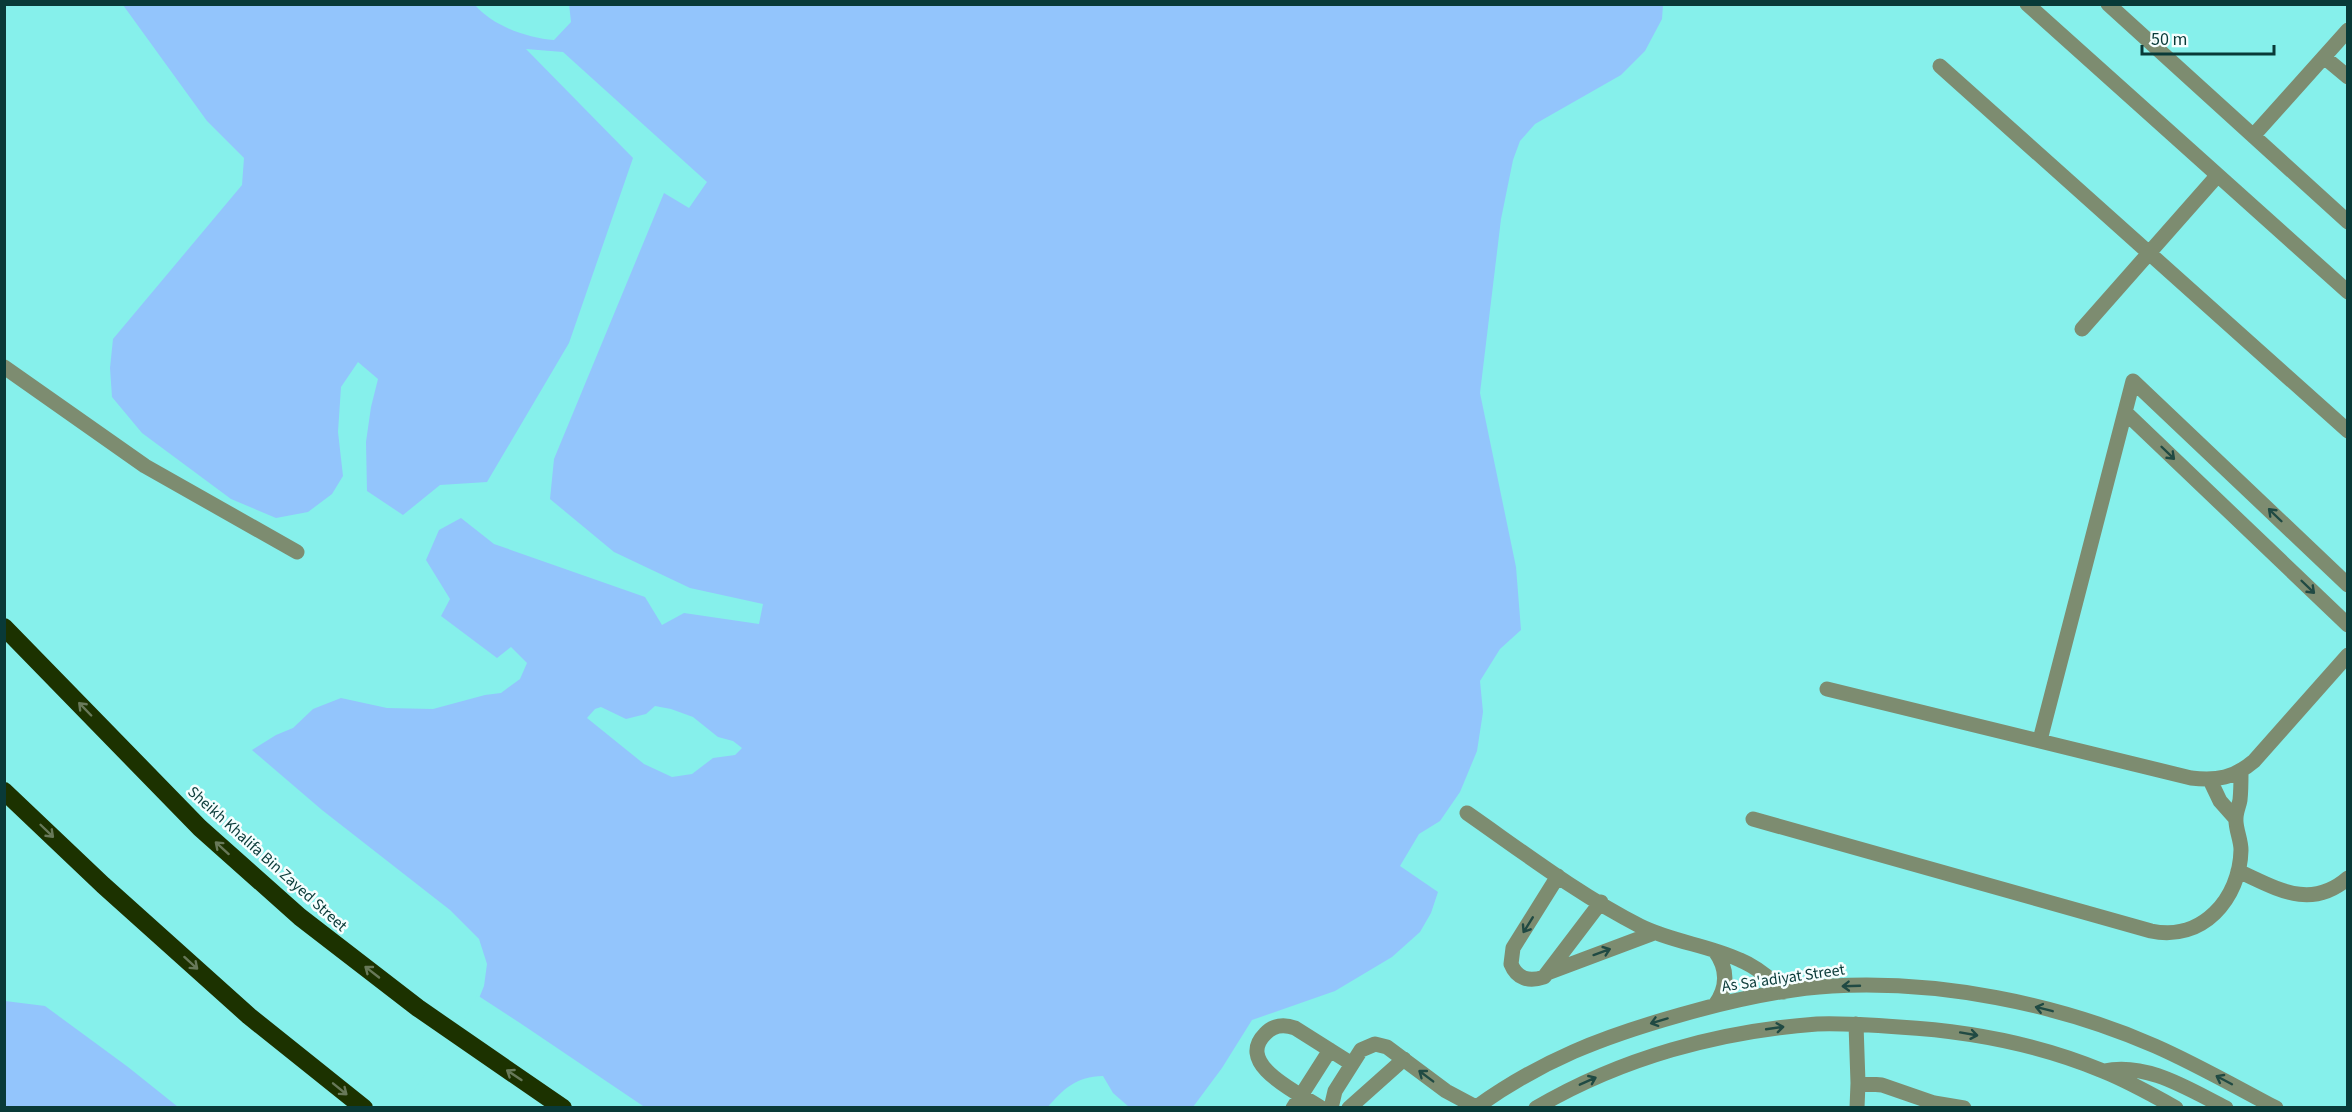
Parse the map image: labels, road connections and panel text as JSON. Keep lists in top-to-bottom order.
{
  "streets": {
    "highway": ["Sheikh Khalifa Bin Zayed Street"],
    "street": ["As Sa'adiyat Street"]
  },
  "scale_bar": "50 m"
}
